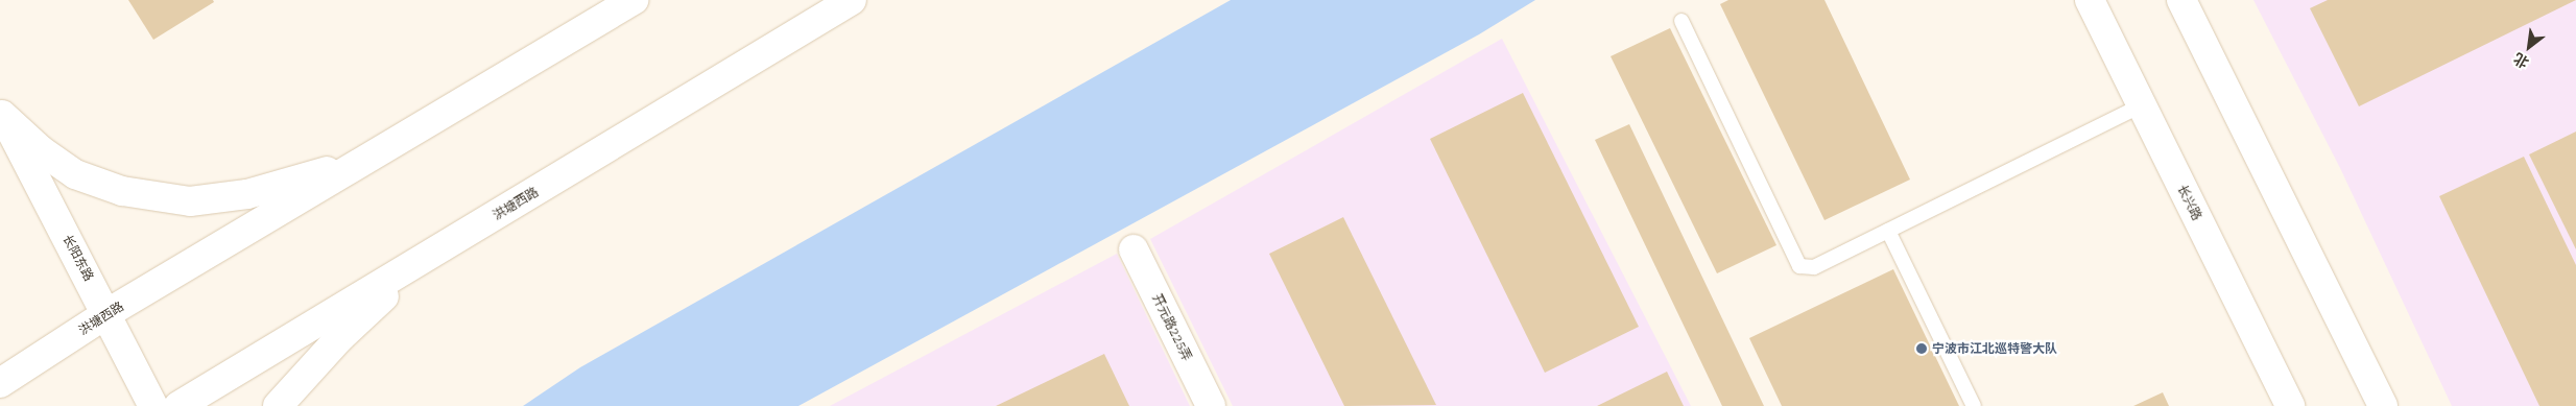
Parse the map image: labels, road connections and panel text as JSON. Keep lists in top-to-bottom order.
{
  "streets": {
    "main road": [
      "长兴路",
      "洪塘西路",
      "长阳东路",
      "开元路225弄"
    ]
  },
  "crossings": [
    ["洪塘西路", "长阳东路"]
  ],
  "places": ["宁波市江北巡特警大队"],
  "north": "bottom left"
}
